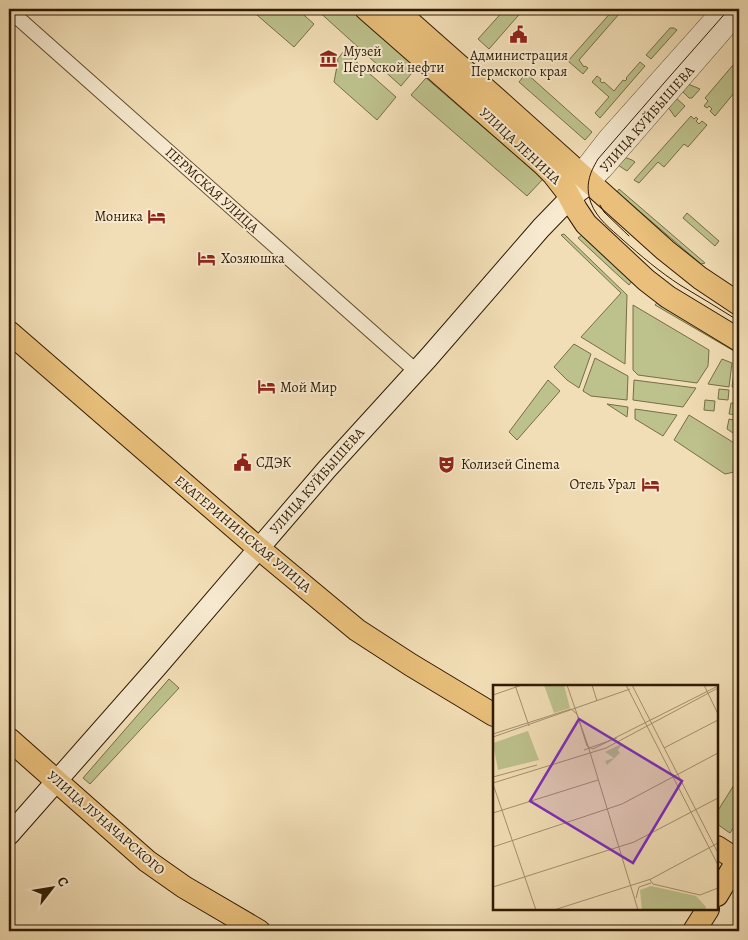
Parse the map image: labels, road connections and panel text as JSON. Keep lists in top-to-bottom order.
{
  "streets": {
    "main road": [
      "УЛИЦА КУЙБЫШЕВА",
      "УЛИЦА ЛЕНИНА",
      "ЕКАТЕРИНИНСКАЯ УЛИЦА",
      "УЛИЦА ЛУНАЧАРСКОГО"
    ],
    "street": ["ПЕРМСКАЯ УЛИЦА"]
  },
  "crossings": [
    ["УЛИЦА КУЙБЫШЕВА", "УЛИЦА ЛЕНИНА"],
    ["УЛИЦА КУЙБЫШЕВА", "ПЕРМСКАЯ УЛИЦА"],
    ["УЛИЦА КУЙБЫШЕВА", "ЕКАТЕРИНИНСКАЯ УЛИЦА"],
    ["УЛИЦА КУЙБЫШЕВА", "УЛИЦА ЛУНАЧАРСКОГО"]
  ],
  "places": {
    "public building": ["Администрация Пермского края", "СДЭК"],
    "museum": ["Музей Пермской нефти"],
    "hotel": [
      "Моника",
      "Хозяюшка",
      "Мой Мир",
      "Отель Урал"
    ],
    "theatre": ["Колизей Cinema"]
  },
  "north": "top right"
}
